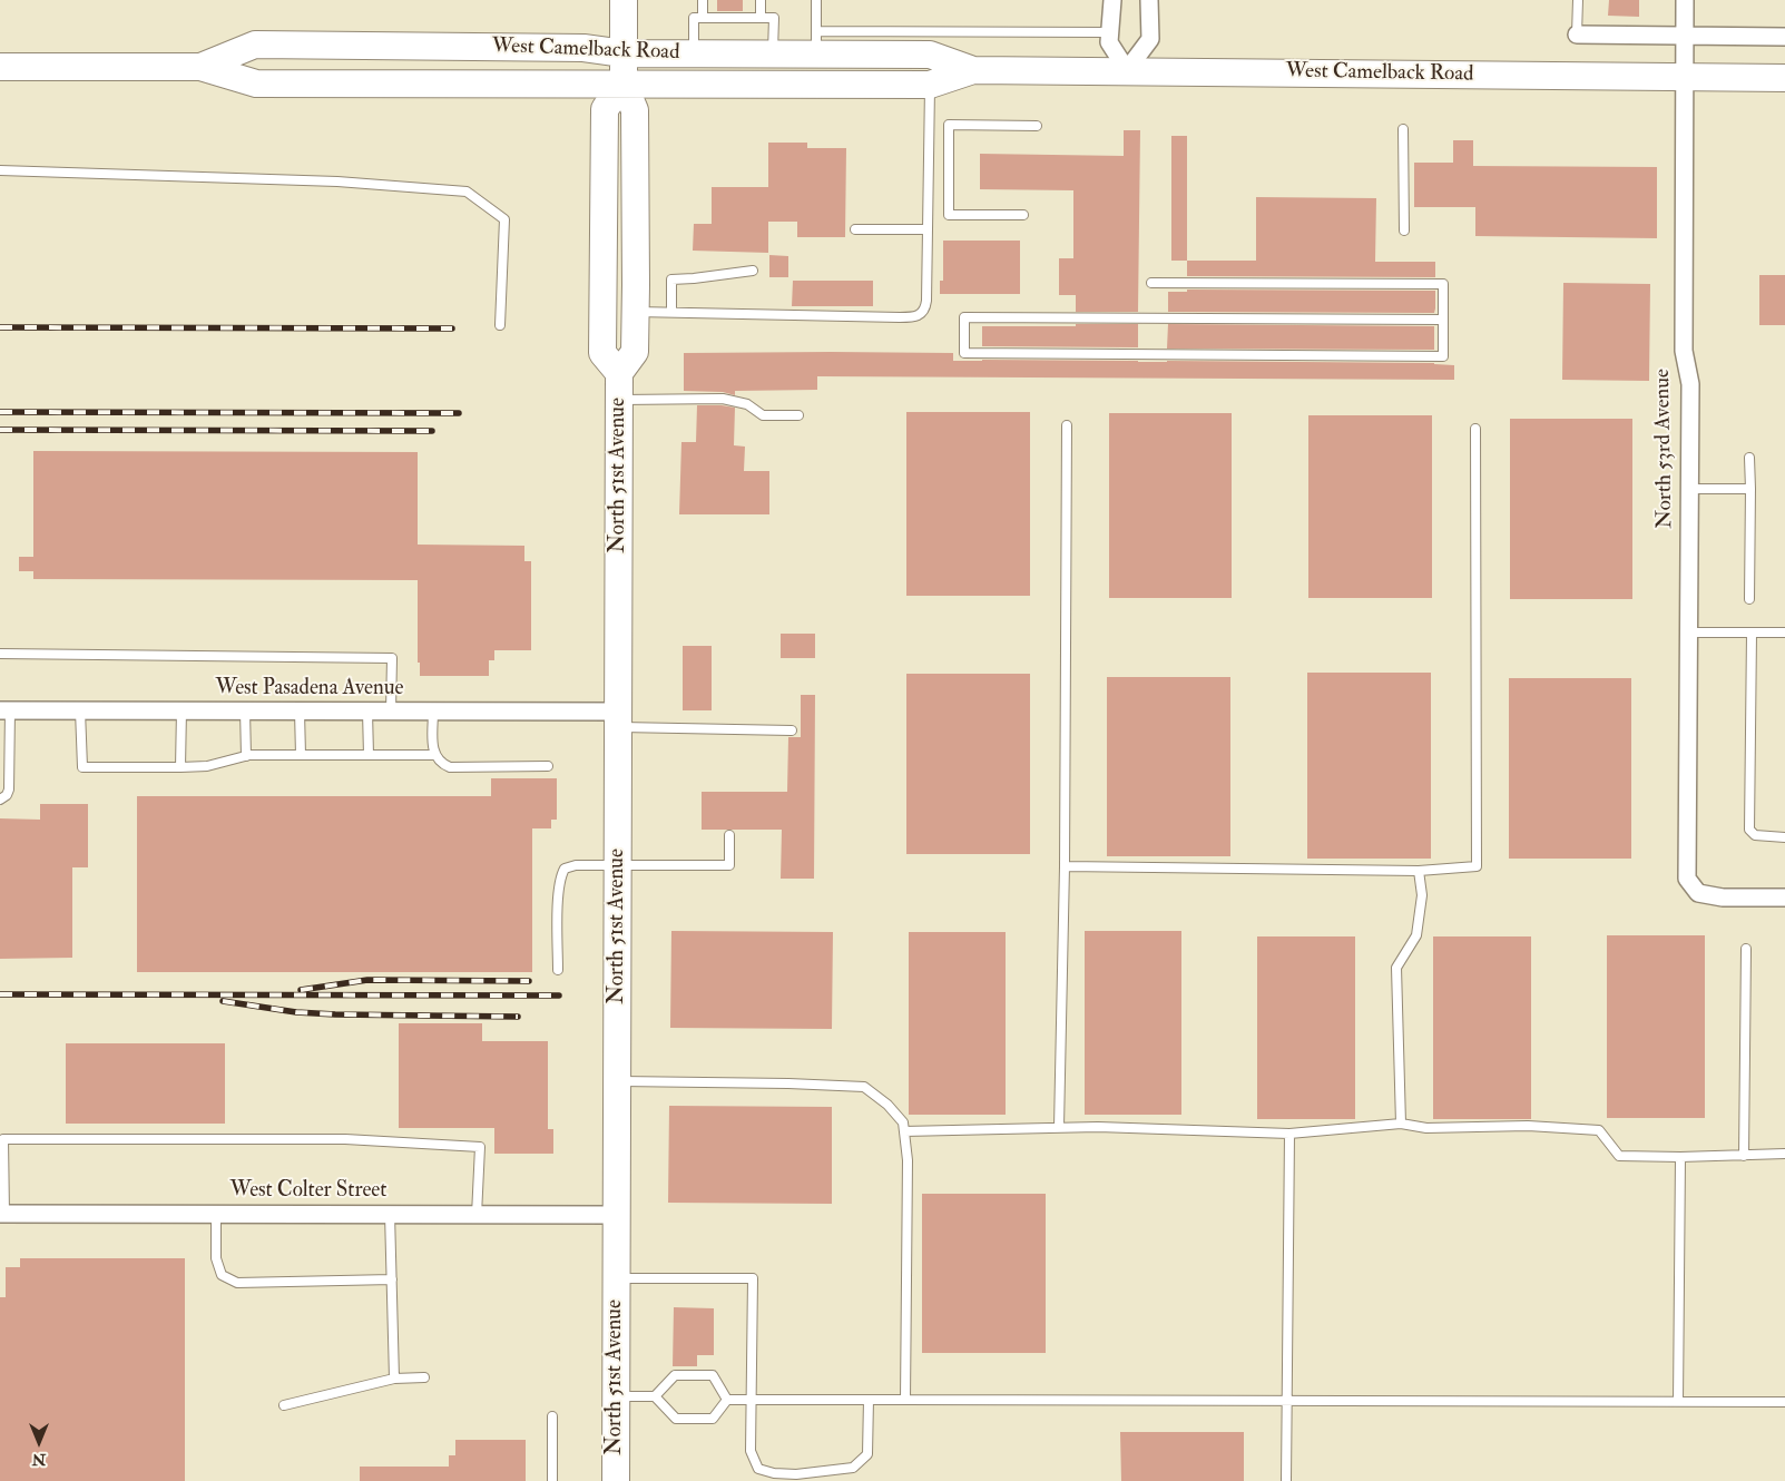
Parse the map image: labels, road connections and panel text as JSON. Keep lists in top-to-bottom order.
{
  "streets": {
    "main road": ["West Camelback Road", "North 51st Avenue"],
    "street": ["North 53rd Avenue", "West Pasadena Avenue", "West Colter Street"]
  },
  "crossings": [
    ["West Camelback Road", "North 53rd Avenue"],
    ["West Camelback Road", "North 51st Avenue"],
    ["North 51st Avenue", "West Pasadena Avenue"],
    ["North 51st Avenue", "West Colter Street"]
  ],
  "north": "bottom"
}
